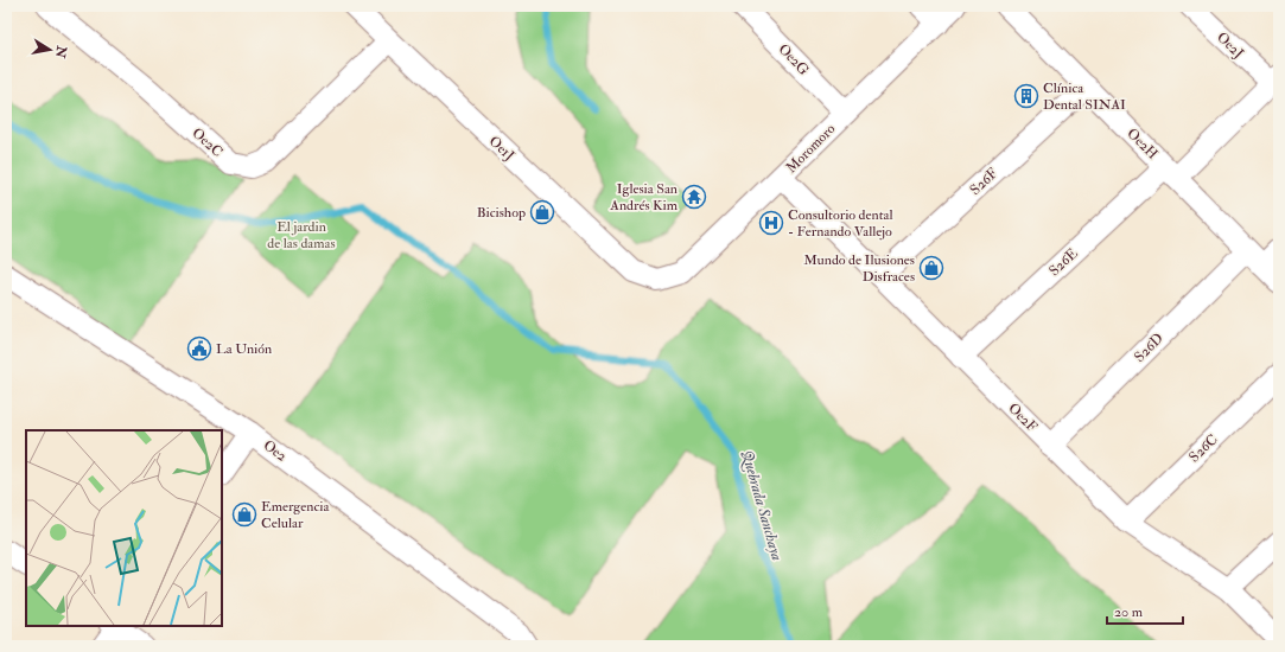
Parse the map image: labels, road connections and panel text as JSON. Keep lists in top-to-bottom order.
{
  "streets": {
    "street": [
      "Oe2J",
      "Oe2G",
      "Oe2C",
      "Oe2H",
      "Oe1J",
      "Moromoro",
      "S26F",
      "S26E",
      "S26D",
      "Oe2F",
      "S26C",
      "Oe2"
    ]
  },
  "crossings": [
    ["Oe2J", "S26E"],
    ["Oe2G", "Moromoro"],
    ["Oe2C", "Oe1J"],
    ["Oe2H", "S26F"],
    ["Oe2H", "S26E"],
    ["Oe2H", "S26D"],
    ["Oe1J", "Moromoro"],
    ["Moromoro", "Oe2F"],
    ["S26F", "Oe2F"],
    ["S26E", "Oe2F"],
    ["S26D", "Oe2F"],
    ["Oe2F", "S26C"]
  ],
  "water": ["Quebrada Sanchaya"],
  "parks": ["El jardin de las damas"],
  "places": {
    "building": ["Clínica Dental SINAI"],
    "temple": ["Iglesia San Andrés Kim"],
    "shop": ["Bicishop", "Mundo de Ilusiones Disfraces", "Emergencia Celular"],
    "hospital": ["Consultorio dental - Fernando Vallejo"],
    "public building": ["La Unión"]
  },
  "scale_bar": "20 m",
  "north": "right"
}
